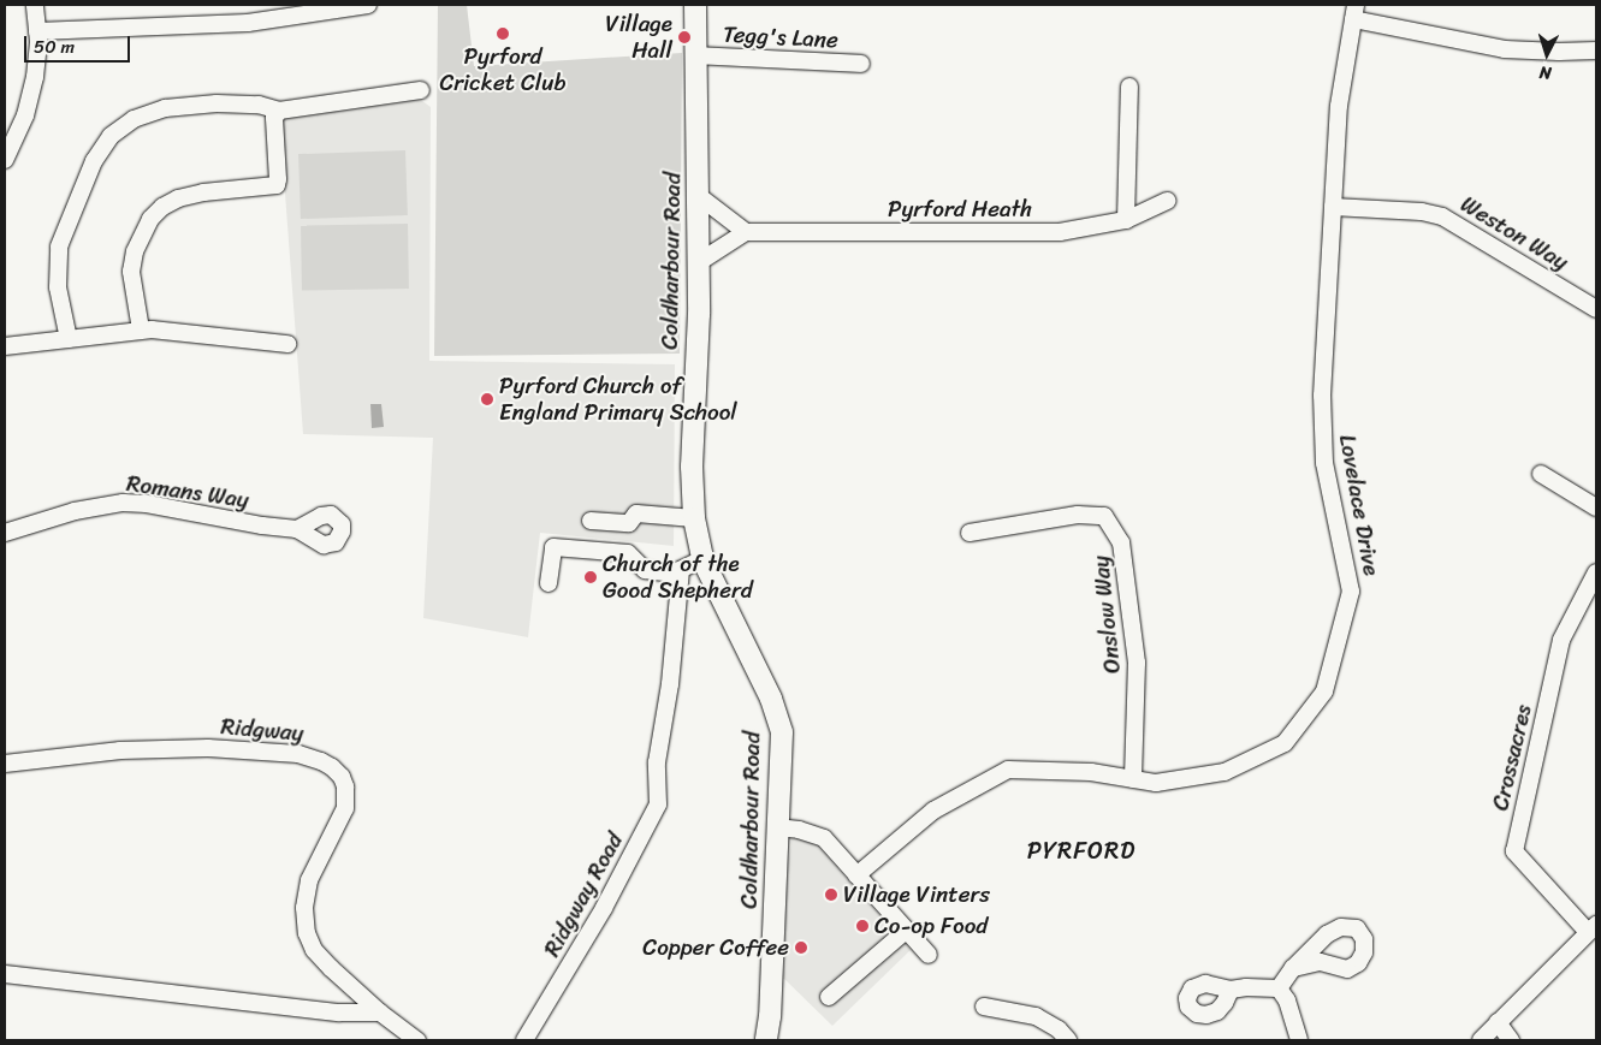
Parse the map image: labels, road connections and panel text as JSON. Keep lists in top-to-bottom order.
{
  "streets": {
    "main road": ["Coldharbour Road"],
    "street": [
      "Tegg's Lane",
      "Pyrford Heath",
      "Weston Way",
      "Romans Way",
      "Lovelace Drive",
      "Onslow Way",
      "Ridgway",
      "Crossacres",
      "Ridgway Road"
    ]
  },
  "crossings": [
    ["Tegg's Lane", "Coldharbour Road"],
    ["Weston Way", "Lovelace Drive"],
    ["Lovelace Drive", "Onslow Way"]
  ],
  "districts": ["PYRFORD"],
  "places": [
    "Pyrford Cricket Club",
    "Village Hall",
    "Pyrford Church of England Primary School",
    "Church of the Good Shepherd",
    "Village Vinters",
    "Co-op Food",
    "Copper Coffee"
  ],
  "scale_bar": "50 m",
  "north": "bottom"
}
